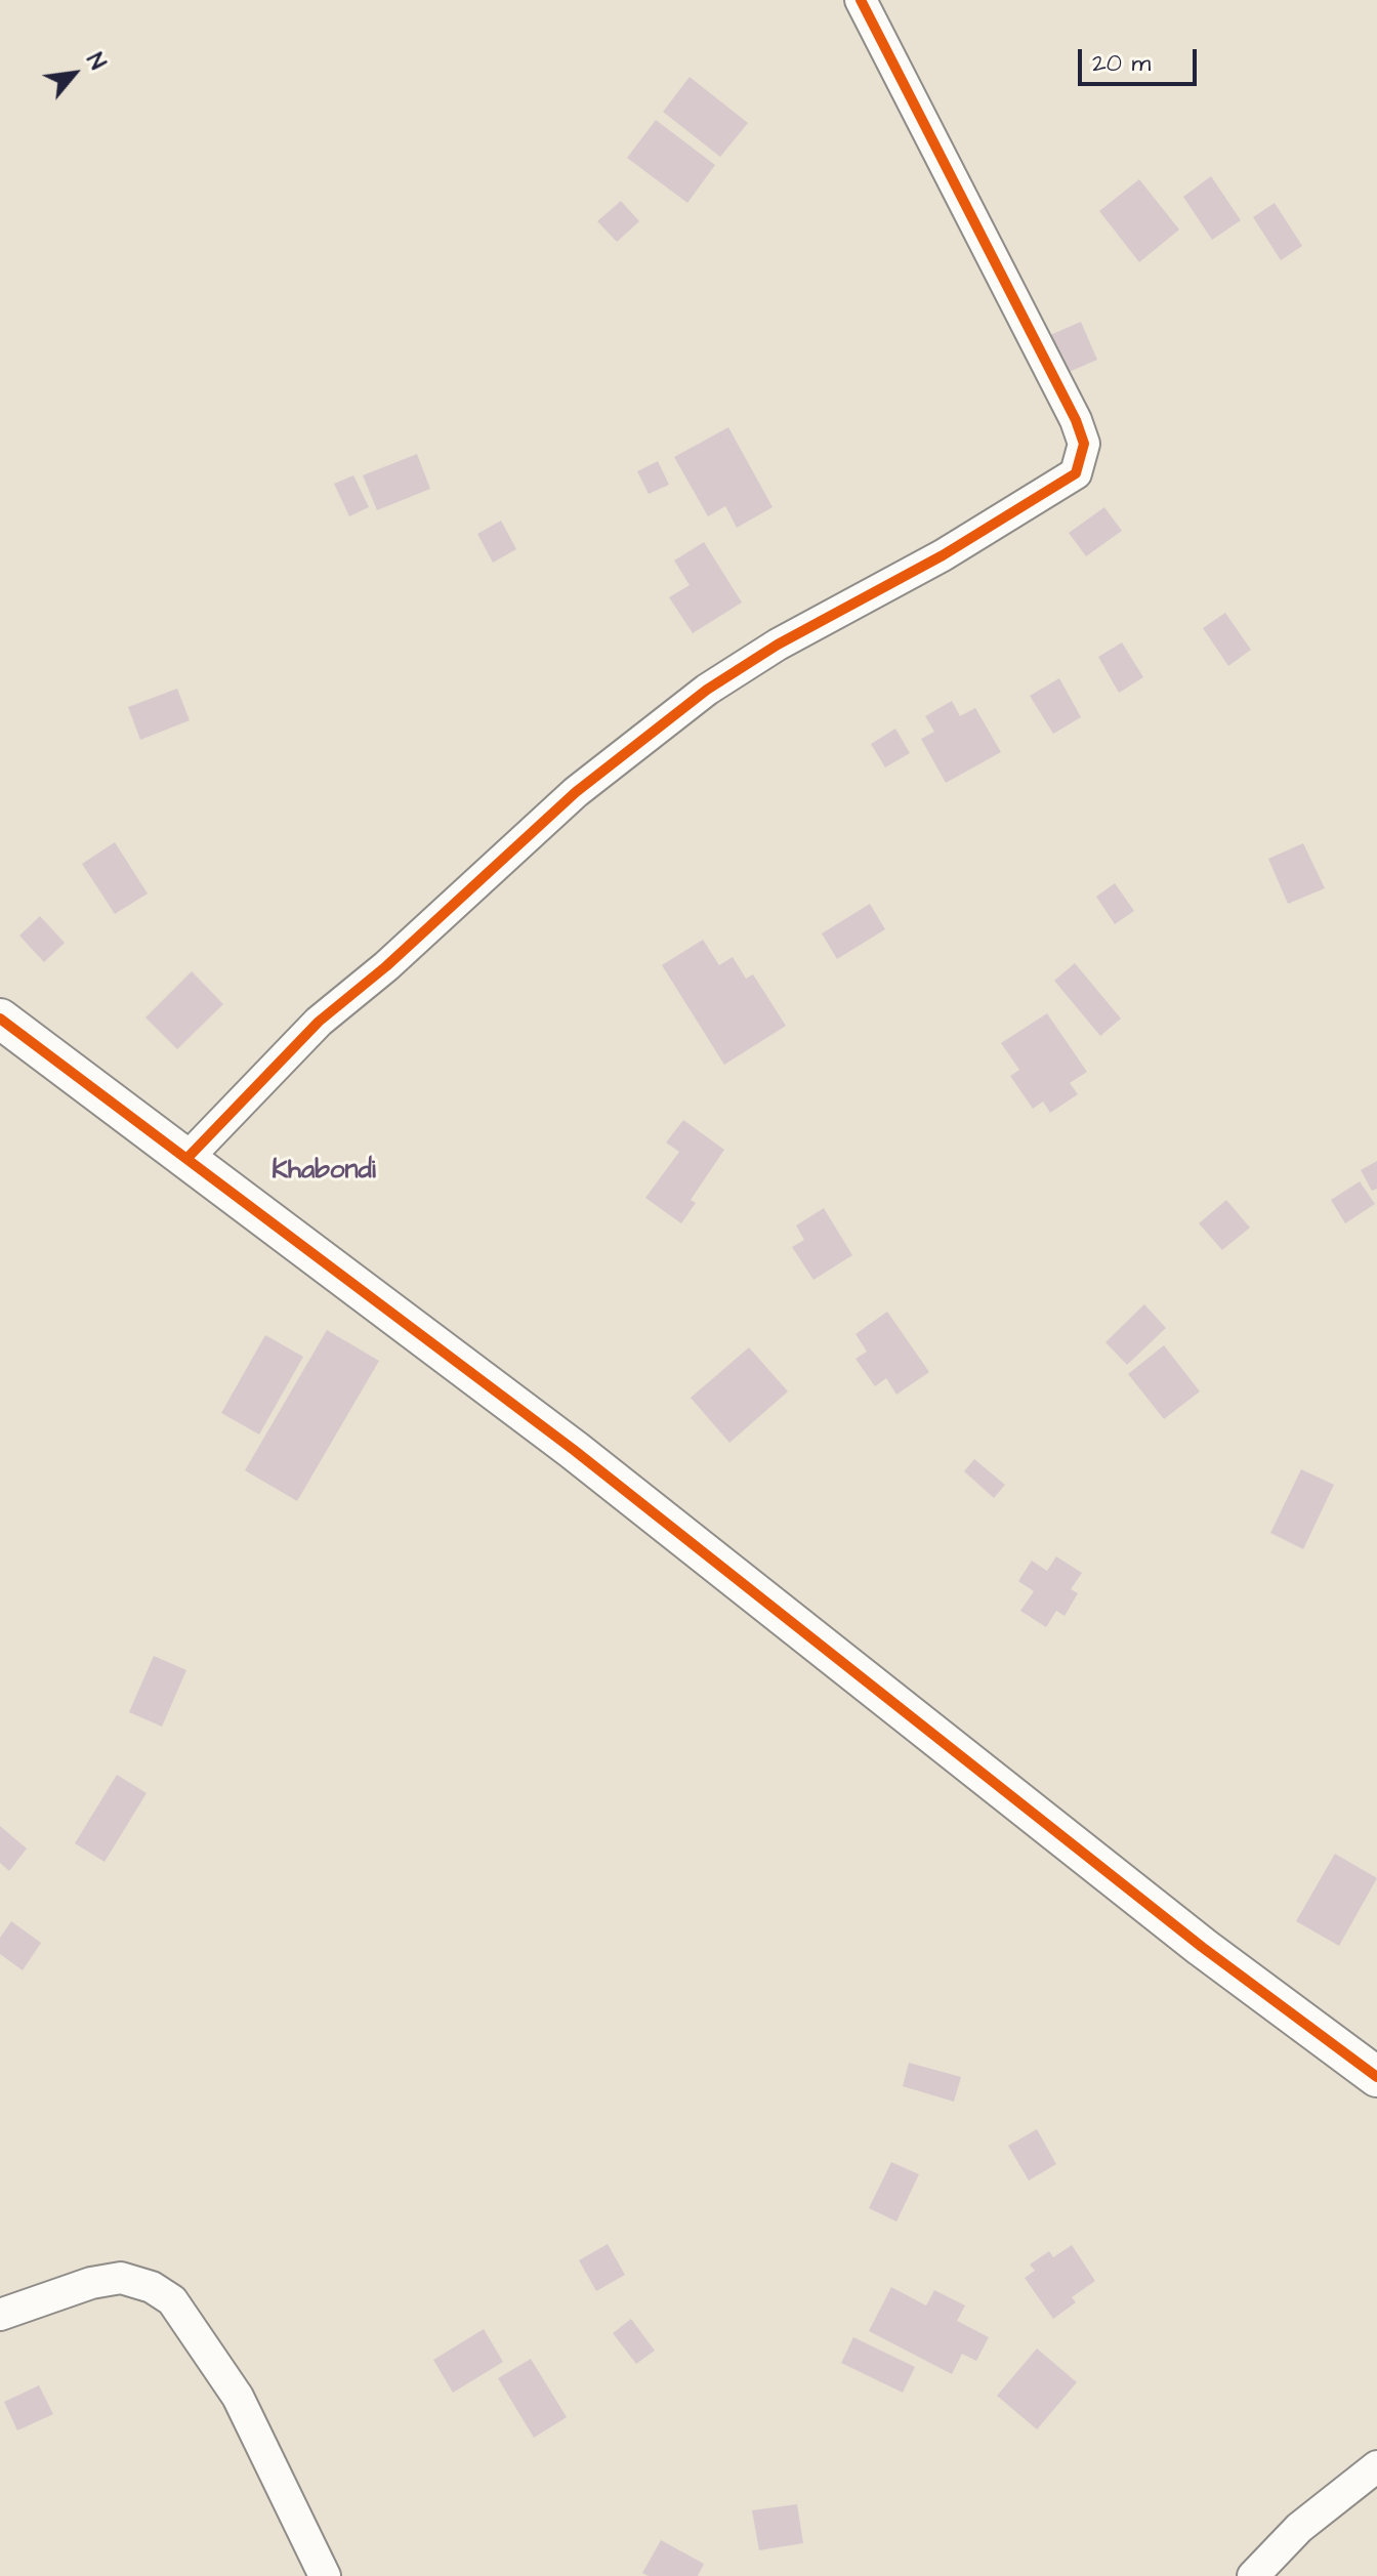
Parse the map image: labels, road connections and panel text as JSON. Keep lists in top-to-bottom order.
{
  "districts": ["Khabondi"],
  "scale_bar": "20 m",
  "north": "top right"
}
